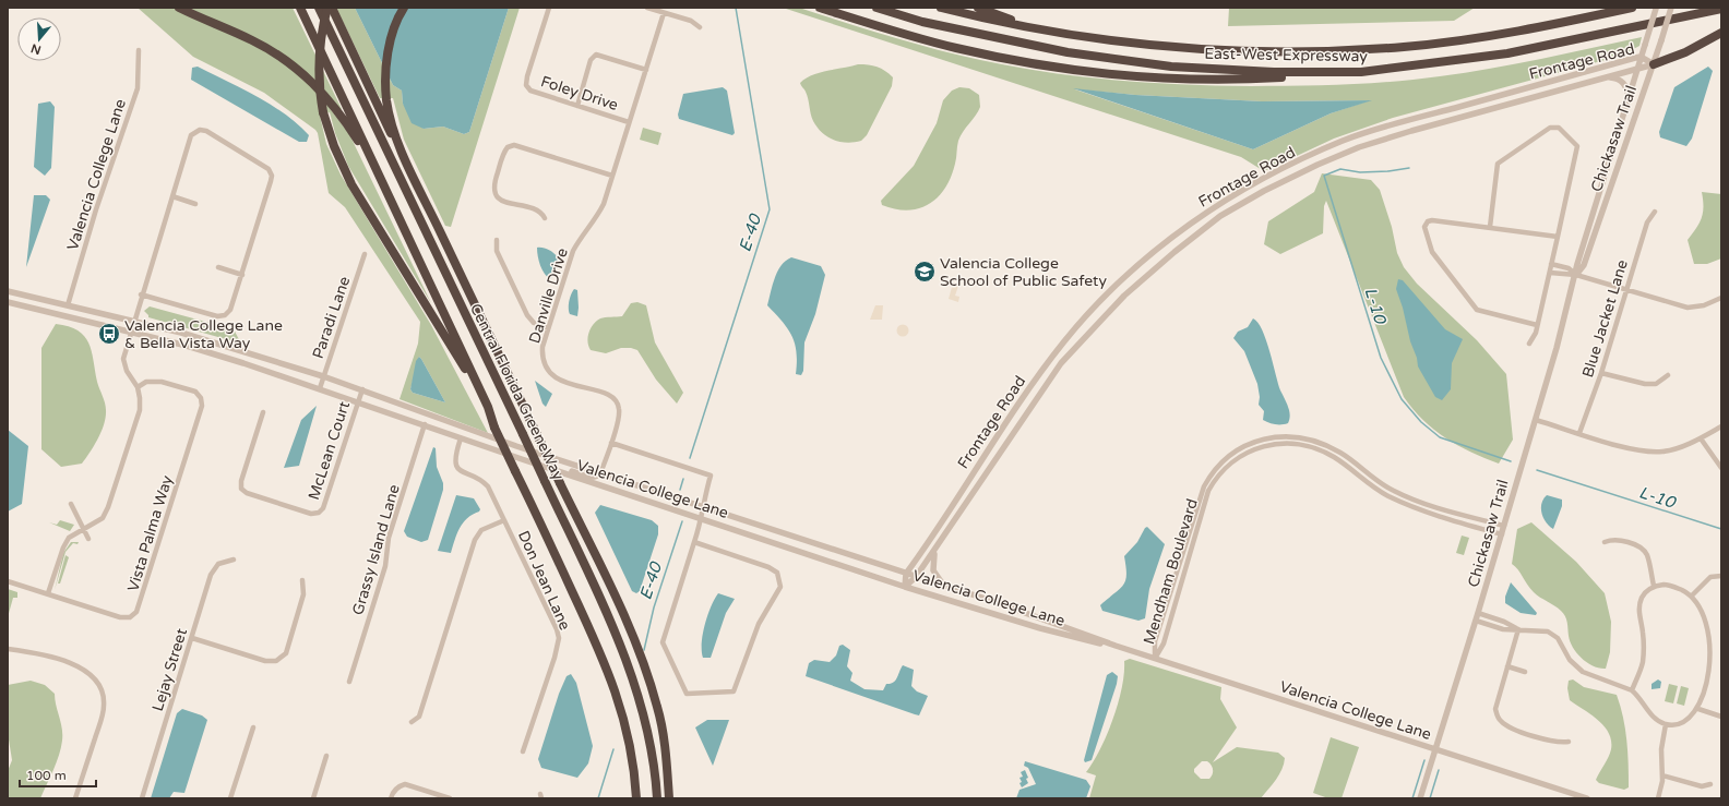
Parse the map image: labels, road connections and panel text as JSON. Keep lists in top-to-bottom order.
{
  "streets": {
    "highway": ["East-West Expressway", "Central Florida GreeneWay"],
    "street": [
      "Frontage Road",
      "Foley Drive",
      "Chickasaw Trail",
      "Valencia College Lane",
      "Danville Drive",
      "Paradi Lane",
      "Blue Jacket Lane",
      "McLean Court",
      "Vista Palma Way",
      "Grassy Island Lane",
      "Mendham Boulevard",
      "Don Jean Lane",
      "Lejay Street"
    ]
  },
  "crossings": [
    ["Frontage Road", "Chickasaw Trail"],
    ["Frontage Road", "Valencia College Lane"],
    ["Foley Drive", "Danville Drive"],
    ["Chickasaw Trail", "Valencia College Lane"],
    ["Chickasaw Trail", "Mendham Boulevard"],
    ["Valencia College Lane", "Danville Drive"],
    ["Valencia College Lane", "Paradi Lane"],
    ["Valencia College Lane", "McLean Court"],
    ["Valencia College Lane", "Grassy Island Lane"],
    ["Valencia College Lane", "Mendham Boulevard"],
    ["Valencia College Lane", "Don Jean Lane"]
  ],
  "water": ["E-40", "L-10"],
  "places": {
    "school or university": ["Valencia College School of Public Safety"],
    "bus stop": ["Valencia College Lane & Bella Vista Way"]
  },
  "scale_bar": "100 m",
  "north": "bottom"
}
